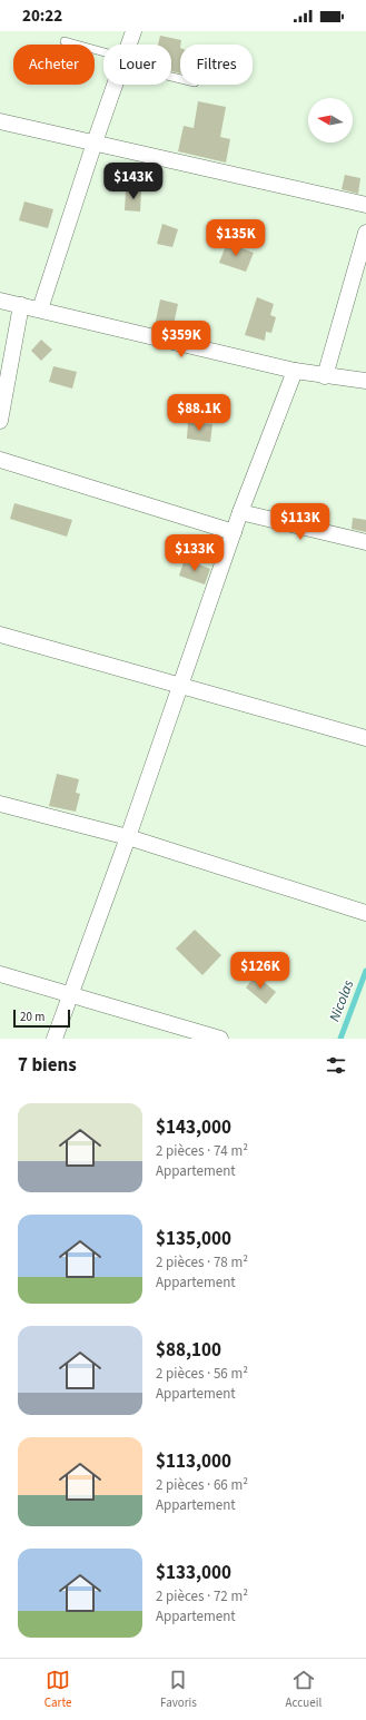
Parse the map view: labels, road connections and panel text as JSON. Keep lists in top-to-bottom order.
{
  "water": ["Nicolas"],
  "scale_bar": "20 m",
  "north": "left",
  "page": {
    "status": "20:22",
    "chip": ["Acheter", "Louer", "Filtres"],
    "price": [
      "$143K",
      "$135K",
      "$359K",
      "$88.1K",
      "$113K",
      "$133K",
      "$126K"
    ],
    "scale": "20 m",
    "heading": "7 biens",
    "list": [
      {
        "name": "$143,000",
        "note": "2 pièces · 74 m² · Appartement"
      },
      {
        "name": "$135,000",
        "note": "2 pièces · 78 m² · Appartement"
      },
      {
        "name": "$88,100",
        "note": "2 pièces · 56 m² · Appartement"
      },
      {
        "name": "$113,000",
        "note": "2 pièces · 66 m² · Appartement"
      },
      {
        "name": "$133,000",
        "note": "2 pièces · 72 m² · Appartement"
      }
    ],
    "tabs": ["Carte", "Favoris", "Accueil"]
  }
}
